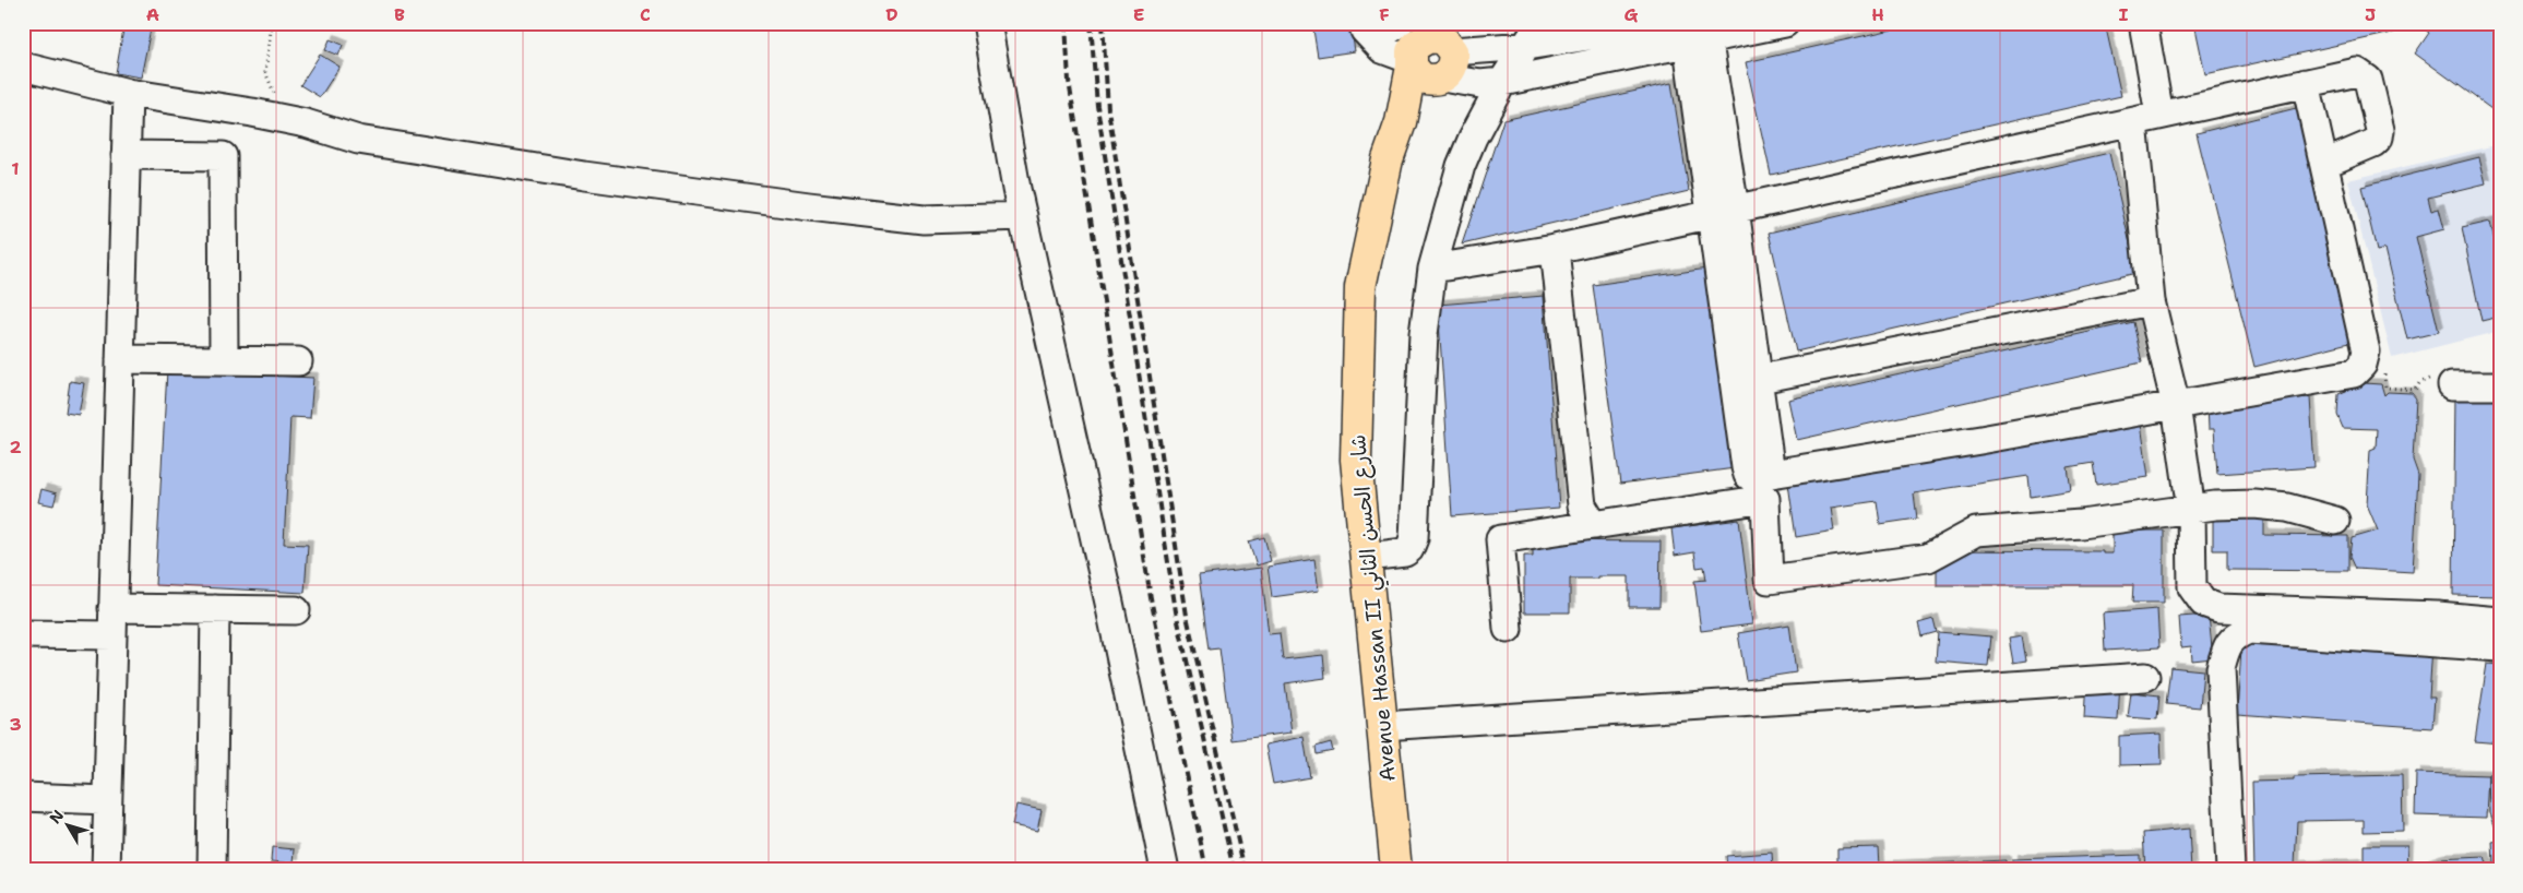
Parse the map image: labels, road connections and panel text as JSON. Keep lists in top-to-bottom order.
{
  "streets": {
    "main road": ["Avenue Hassan II شارع الحسن الثاني"]
  },
  "north": "top left",
  "grid": {
    "columns": [
      "A",
      "B",
      "C",
      "D",
      "E",
      "F",
      "G",
      "H",
      "I",
      "J"
    ],
    "rows": ["1", "2", "3"]
  }
}
